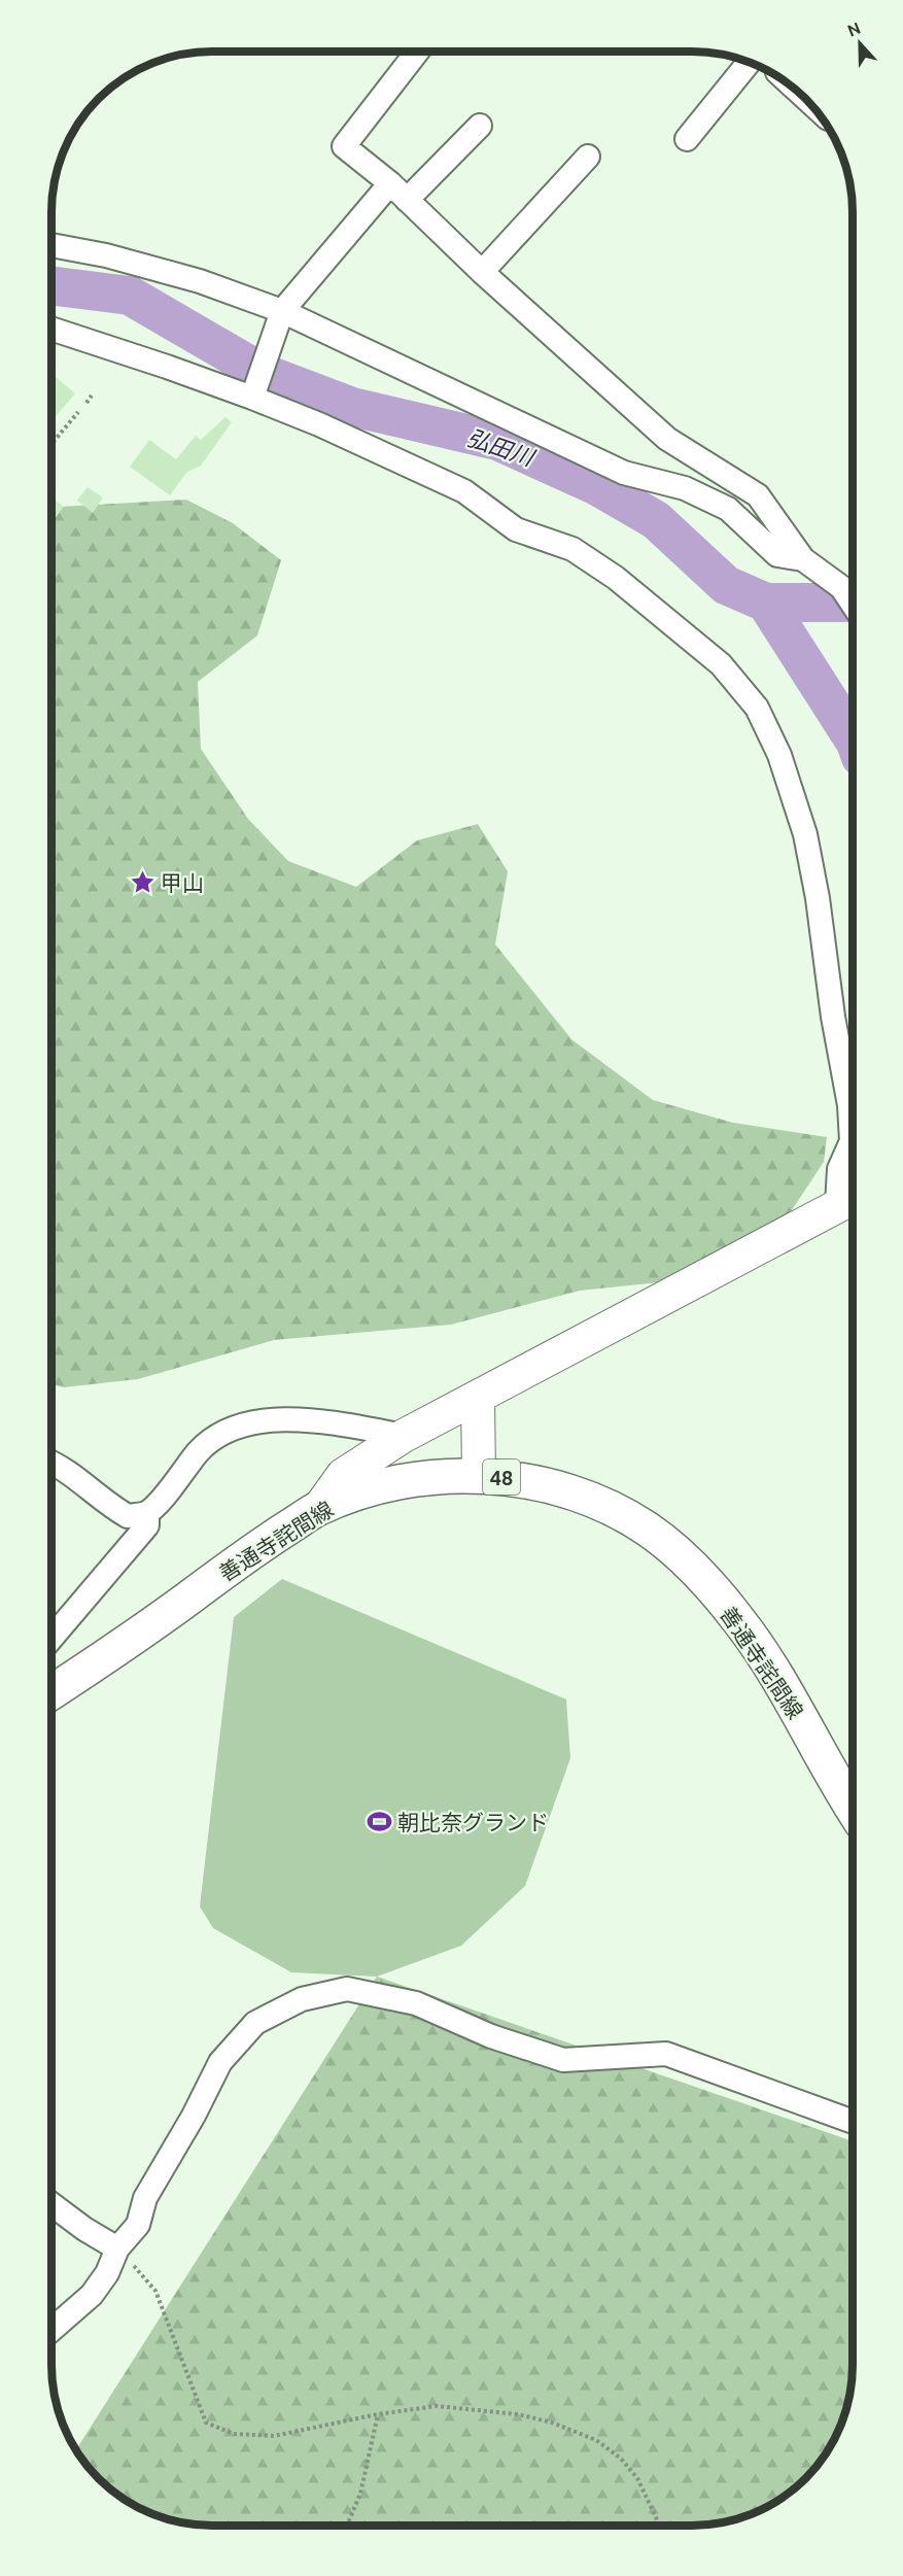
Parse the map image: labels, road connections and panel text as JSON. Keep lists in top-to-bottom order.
{
  "streets": {
    "main road": ["48", "善通寺詫間線"]
  },
  "water": ["弘田川"],
  "places": {
    "place": ["甲山"],
    "sports": ["朝比奈グランド"]
  },
  "north": "top"
}
